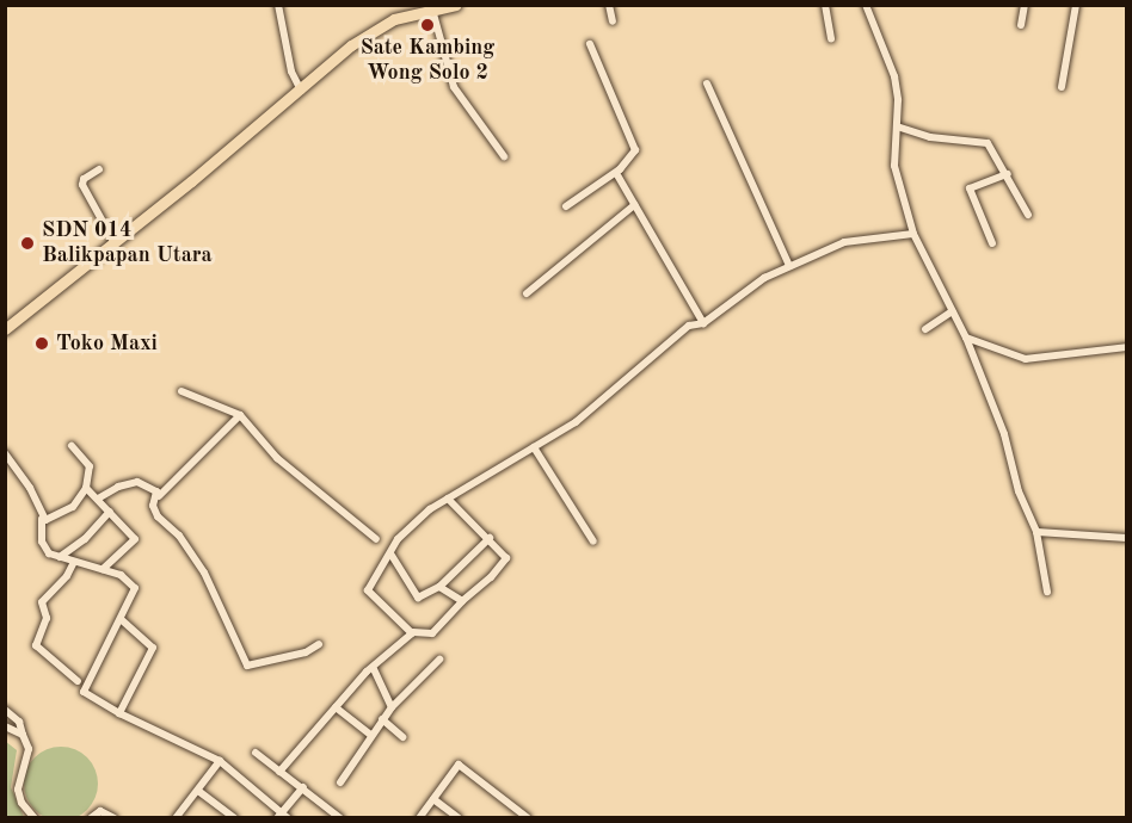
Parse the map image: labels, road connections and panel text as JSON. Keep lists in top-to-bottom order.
{
  "places": ["Sate Kambing Wong Solo 2", "SDN 014 Balikpapan Utara", "Toko Maxi"]
}
